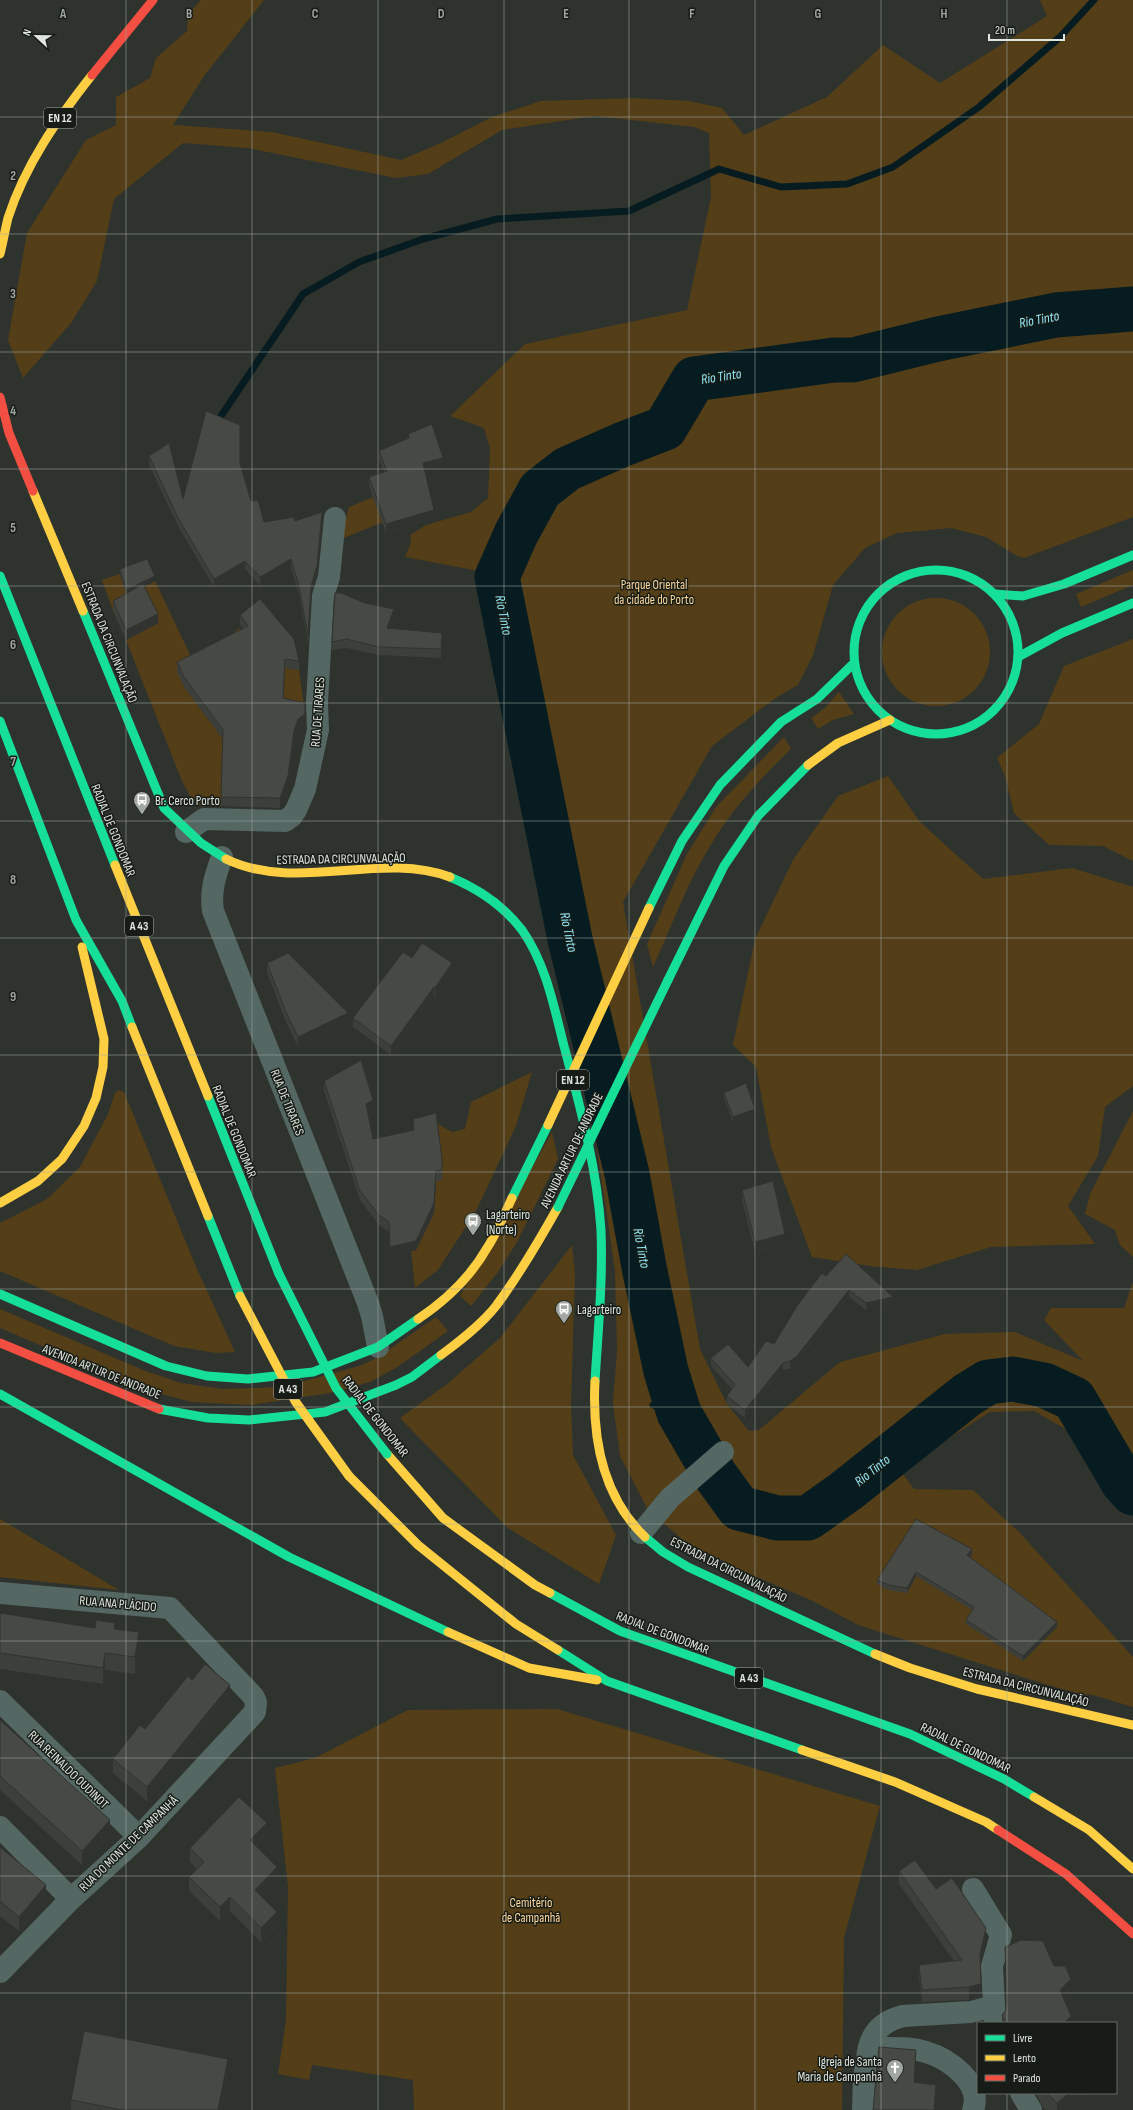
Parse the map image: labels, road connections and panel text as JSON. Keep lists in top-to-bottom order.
{
  "streets": {
    "main road": [
      "EN 12",
      "ESTRADA DA CIRCUNVALAÇÃO",
      "RADIAL DE GONDOMAR",
      "A 43",
      "AVENIDA ARTUR DE ANDRADE"
    ],
    "street": [
      "RUA DE TIRARES",
      "RUA ANA PLÁCIDO",
      "RUA REINALDO OUDINOT",
      "RUA DO MONTE DE CAMPANHÃ"
    ]
  },
  "crossings": [
    ["ESTRADA DA CIRCUNVALAÇÃO", "RUA DE TIRARES"],
    ["RUA ANA PLÁCIDO", "RUA DO MONTE DE CAMPANHÃ"],
    ["RUA REINALDO OUDINOT", "RUA DO MONTE DE CAMPANHÃ"]
  ],
  "water": ["Rio Tinto"],
  "parks": ["Parque Oriental da cidade do Porto", "Cemitério de Campanhã"],
  "places": {
    "bus stop": ["Br. Cerco Porto", "Lagarteiro (Norte)", "Lagarteiro"],
    "church": ["Igreja de Santa Maria de Campanhã"]
  },
  "legend": ["Livre", "Lento", "Parado"],
  "scale_bar": "20 m",
  "north": "left",
  "grid": {
    "columns": [
      "A",
      "B",
      "C",
      "D",
      "E",
      "F",
      "G",
      "H"
    ],
    "rows": [
      "2",
      "3",
      "4",
      "5",
      "6",
      "7",
      "8",
      "9"
    ]
  }
}
